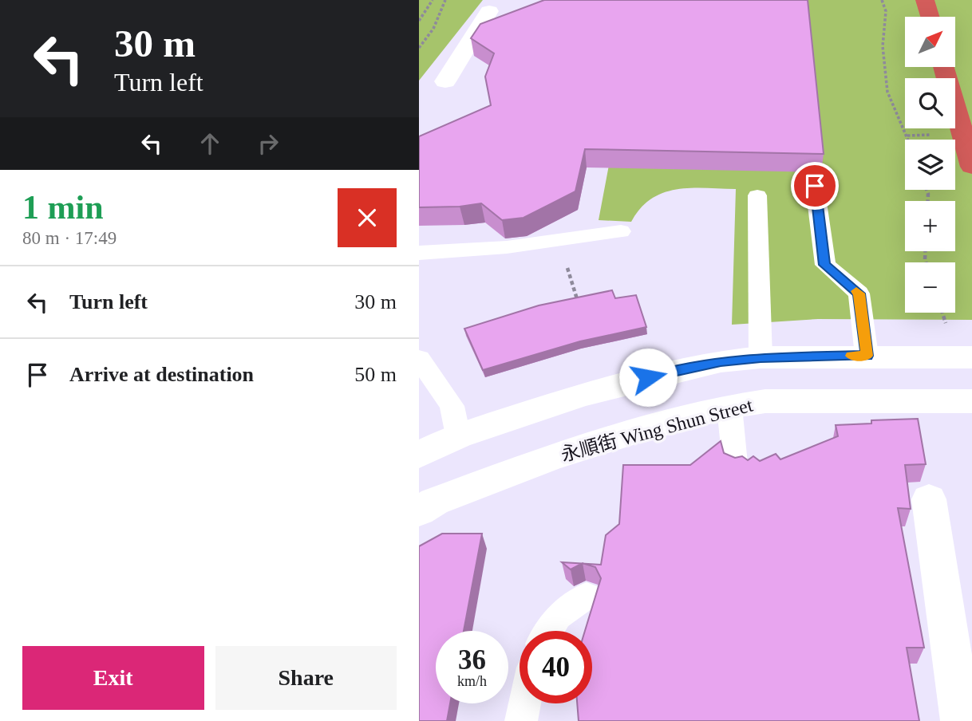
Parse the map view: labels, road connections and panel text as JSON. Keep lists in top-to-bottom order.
{
  "streets": {
    "street": ["永順街 Wing Shun Street"]
  },
  "north": "top right",
  "page": {
    "turn": ["30 m", "Turn left"],
    "map_buttons": ["+", "−"],
    "heading": ["1 min", "80 m · 17:49"],
    "list": [
      {
        "name": "Turn left",
        "value": "30 m"
      },
      {
        "name": "Arrive at destination",
        "value": "50 m"
      }
    ],
    "speed": "36 km/h",
    "limit": "40",
    "buttons": ["Exit", "Share"]
  }
}
